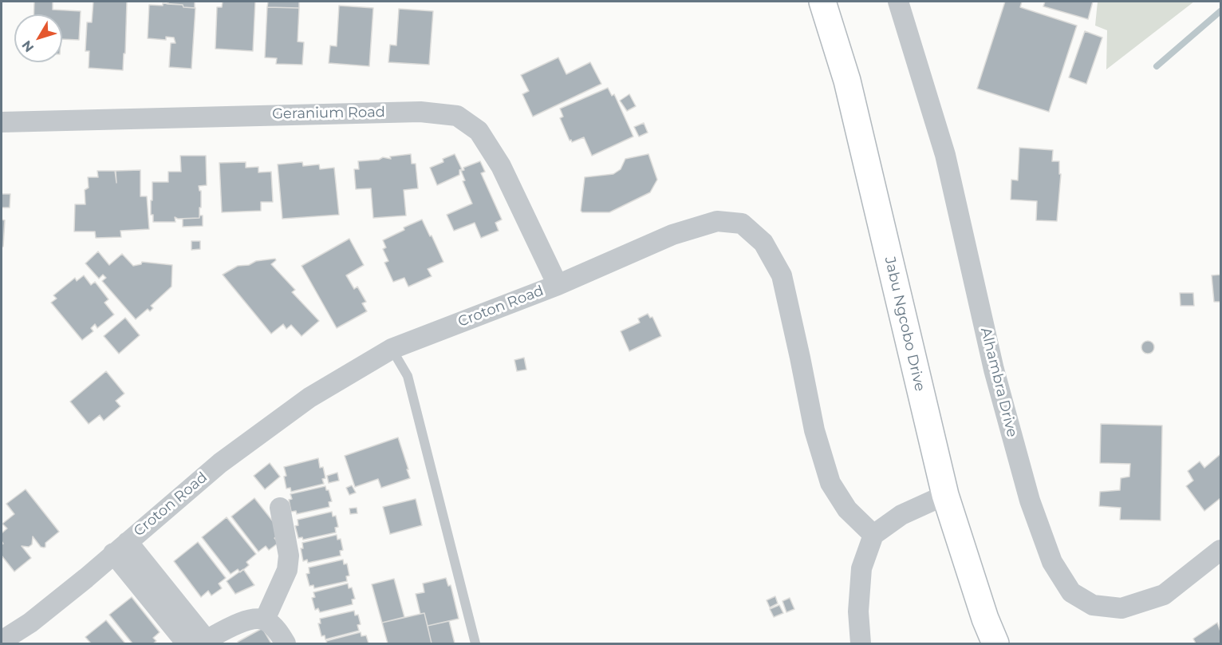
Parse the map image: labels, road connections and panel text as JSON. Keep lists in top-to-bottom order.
{
  "streets": {
    "main road": ["Jabu Ngcobo Drive"],
    "street": ["Geranium Road", "Croton Road", "Alhambra Drive"]
  },
  "crossings": [
    ["Geranium Road", "Croton Road"]
  ],
  "north": "bottom left"
}
